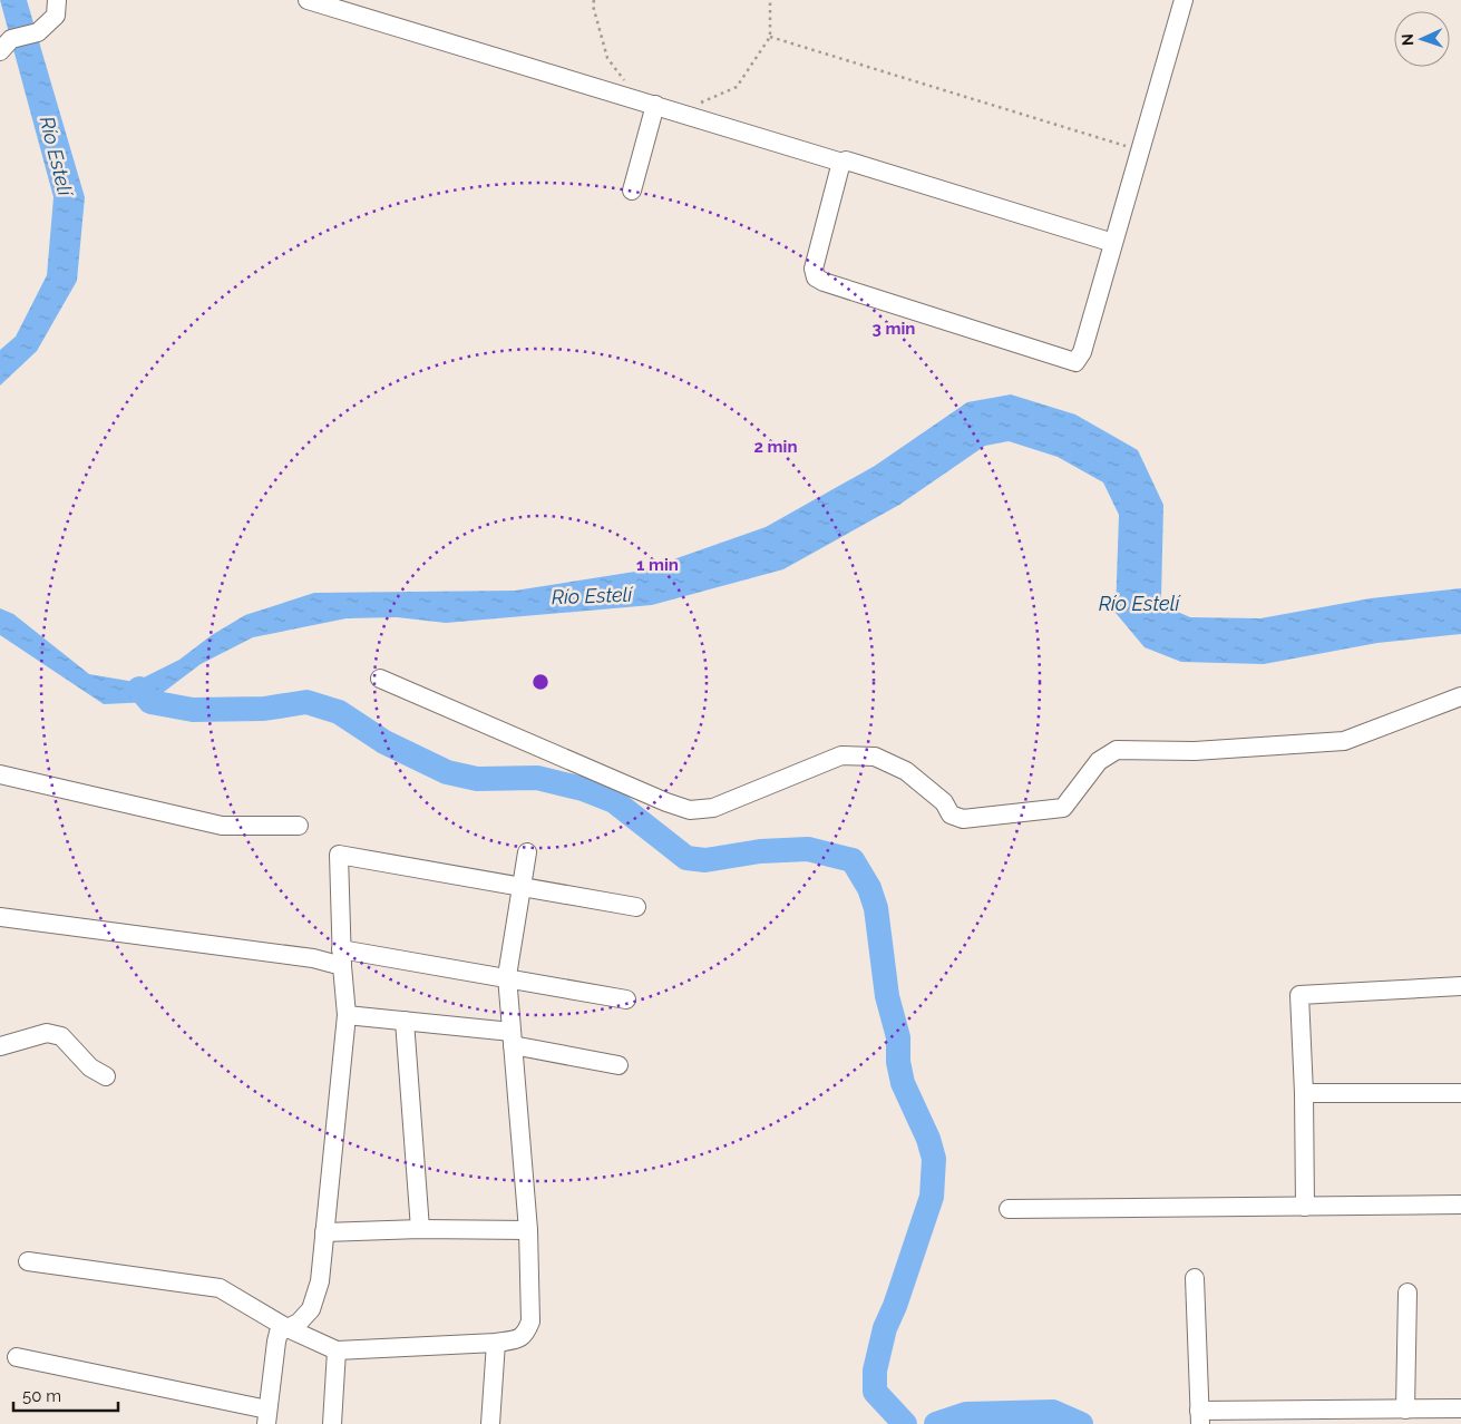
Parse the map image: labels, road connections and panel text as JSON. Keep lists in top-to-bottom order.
{
  "water": ["Río Estelí"],
  "scale_bar": "50 m",
  "north": "left",
  "rings": ["3 min", "2 min", "1 min"]
}
